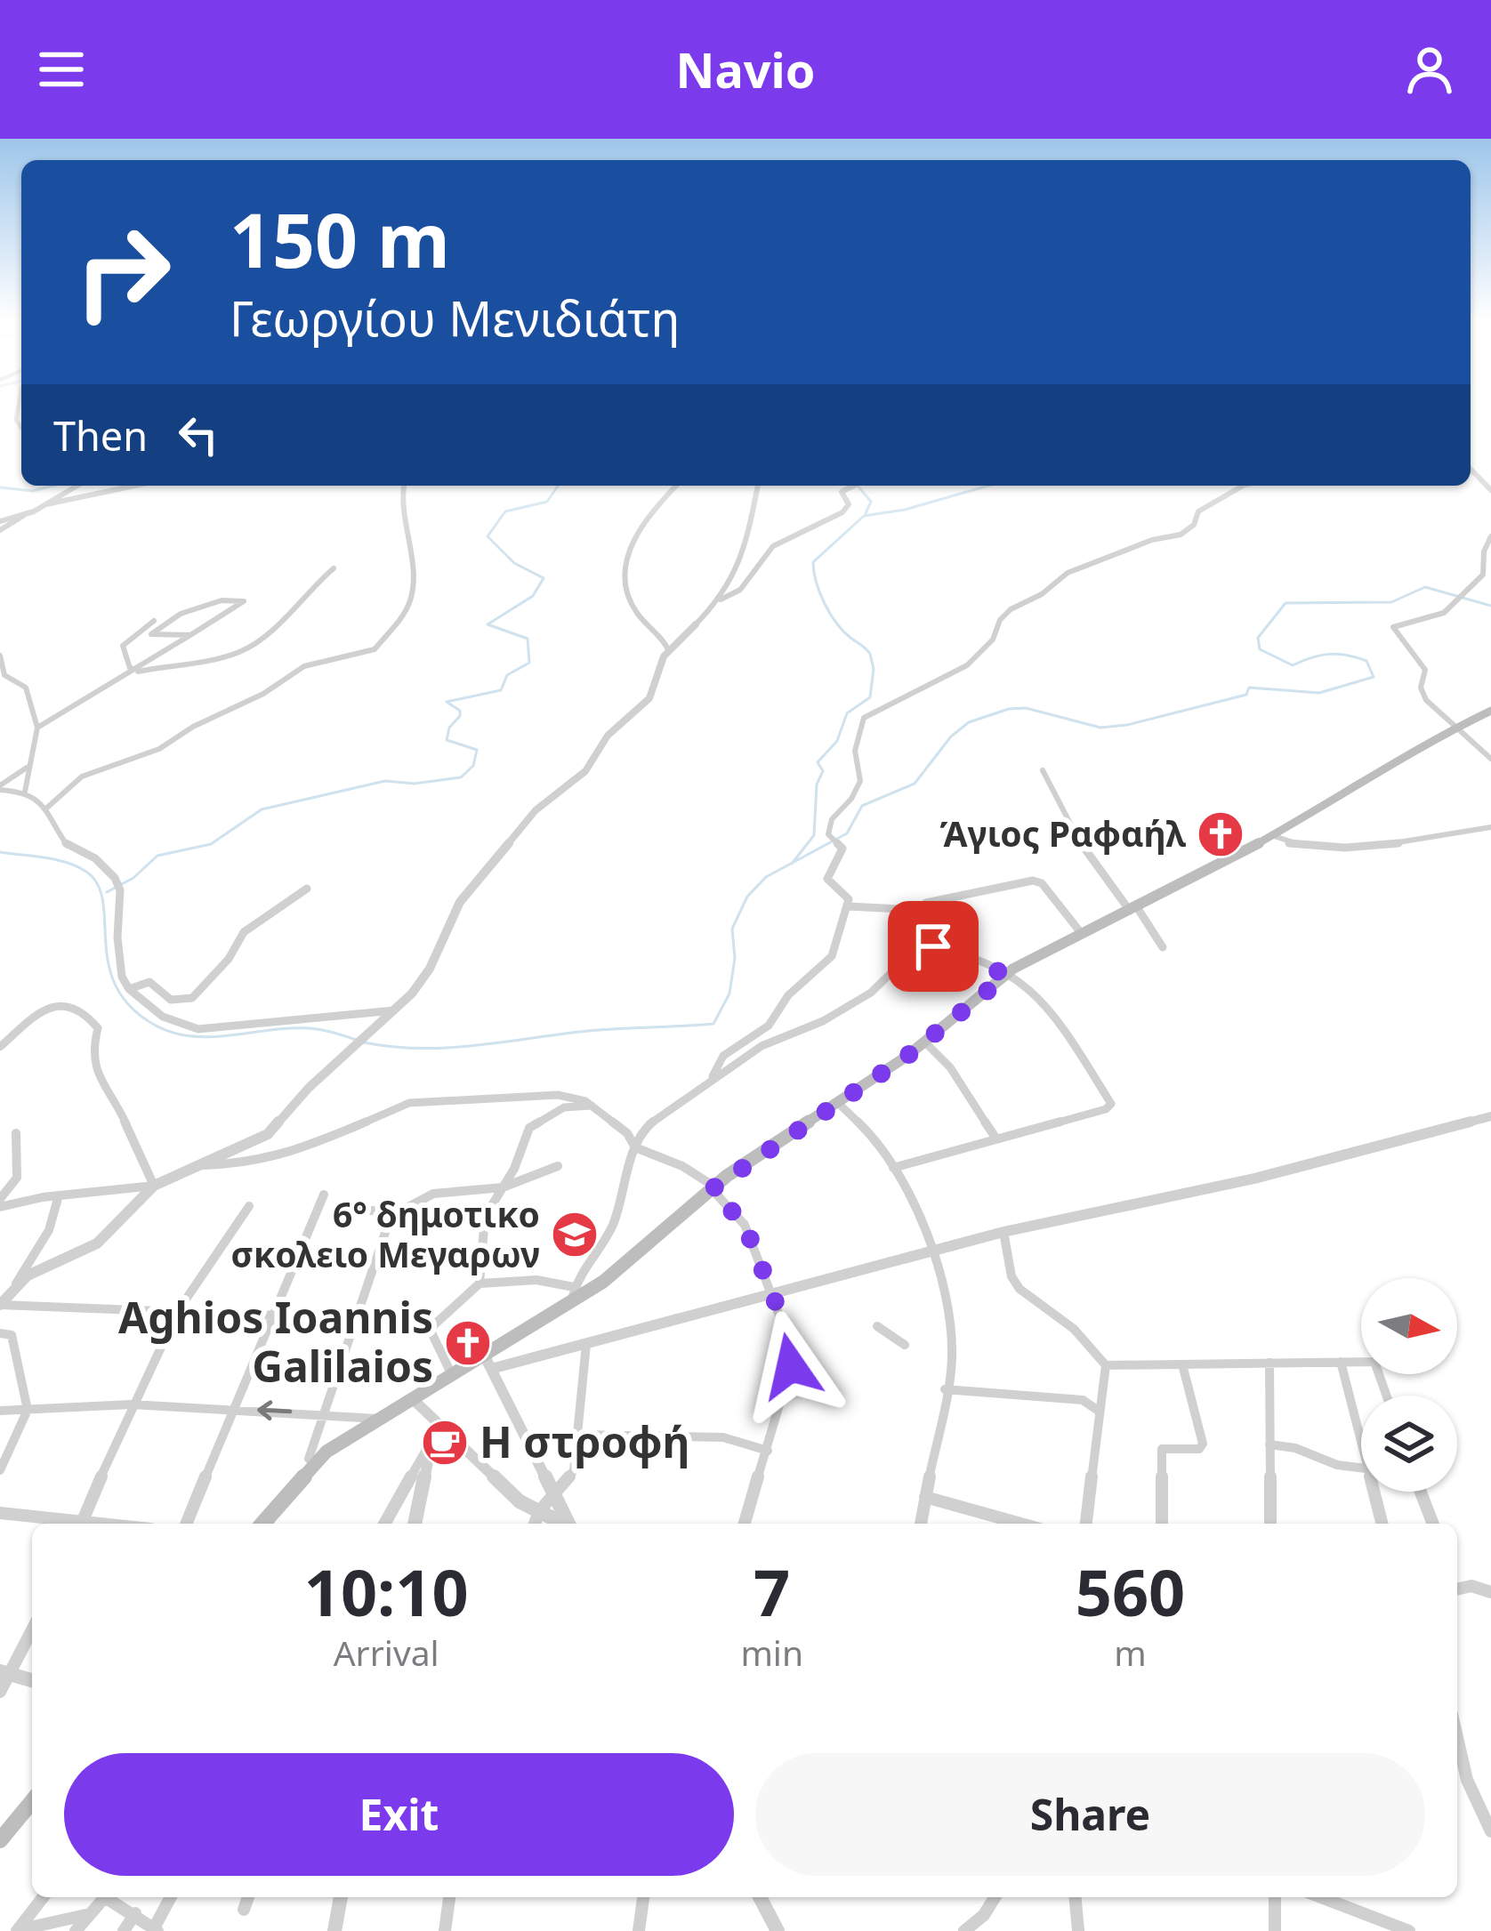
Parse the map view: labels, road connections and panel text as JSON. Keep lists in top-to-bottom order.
{
  "places": {
    "church": ["Άγιος Ραφαήλ", "Aghios Ioannis Galilaios"],
    "school or university": ["6° δημοτικο σκολειο Μεγαρων"],
    "cafe": ["Η στροφή"]
  },
  "north": "right",
  "page": {
    "header": "Navio",
    "turn": ["150 m", "Γεωργίου Μενιδιάτη"],
    "then": "Then",
    "eta": [
      "10:10",
      "Arrival",
      "7",
      "min",
      "560",
      "m"
    ],
    "buttons": ["Exit", "Share"]
  }
}
